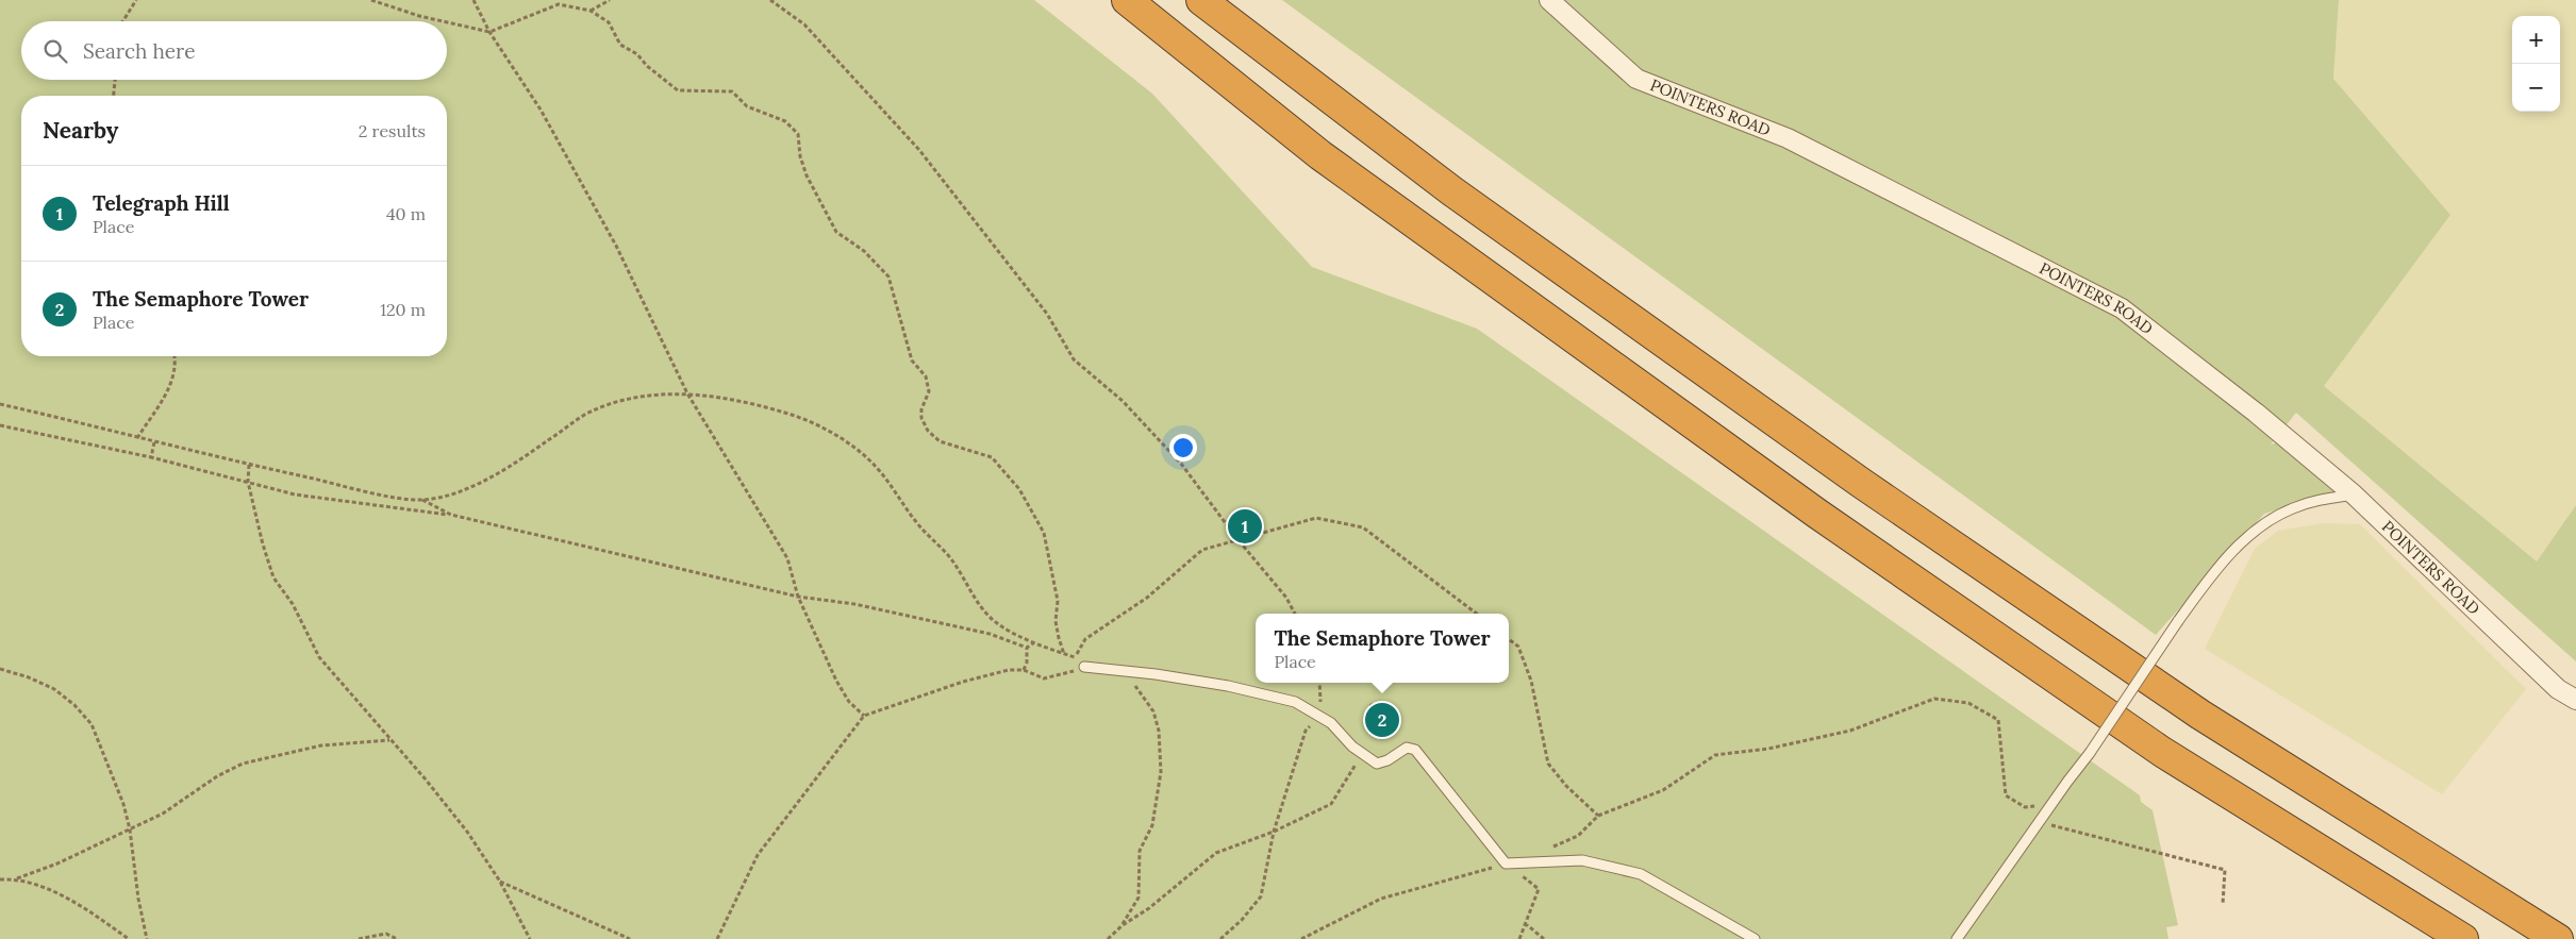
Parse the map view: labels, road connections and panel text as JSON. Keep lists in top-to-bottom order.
{
  "streets": {
    "street": ["POINTERS ROAD"]
  },
  "page": {
    "map_buttons": ["+", "−"],
    "search": "Search here",
    "heading": ["Nearby", "2 results"],
    "list": [
      {
        "mark": "1",
        "name": "Telegraph Hill",
        "note": "Place",
        "value": "40 m"
      },
      {
        "mark": "2",
        "name": "The Semaphore Tower",
        "note": "Place",
        "value": "120 m"
      }
    ],
    "pins": ["1", "2"],
    "popup": ["The Semaphore Tower", "Place"]
  }
}
